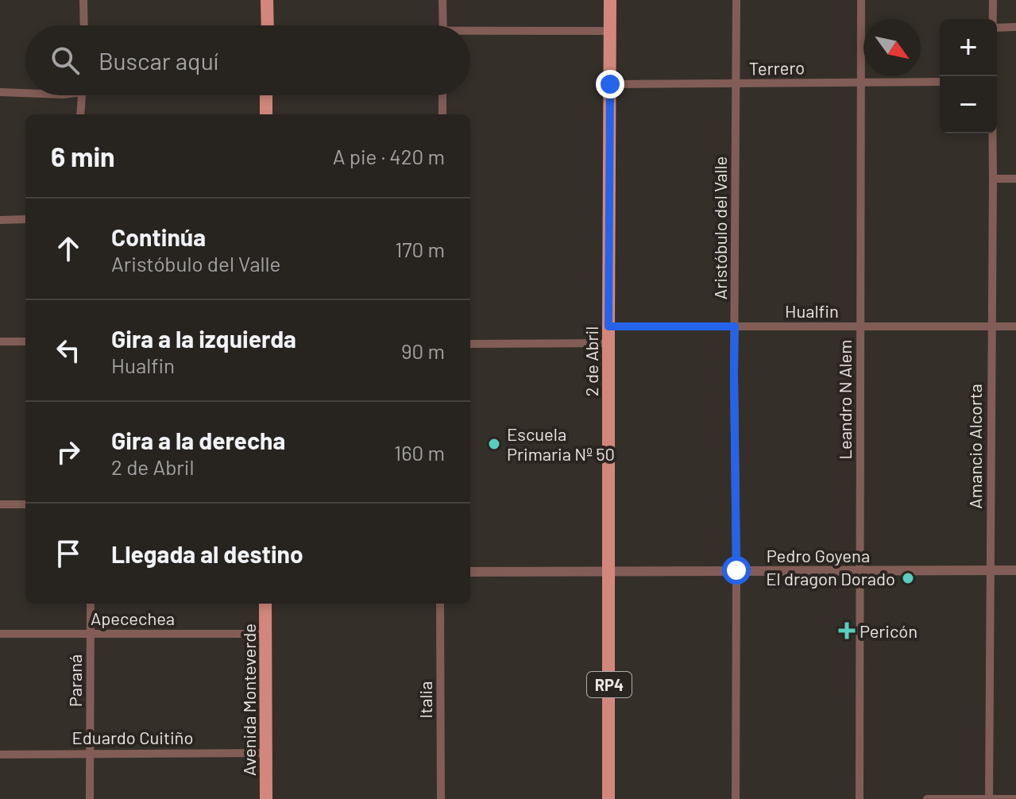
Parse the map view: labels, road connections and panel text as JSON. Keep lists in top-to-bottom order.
{
  "streets": {
    "main road": ["2 de Abril", "RP4", "Avenida Monteverde"],
    "street": [
      "Terrero",
      "Aristóbulo del Valle",
      "Hualfin",
      "Leandro N Alem",
      "Amancio Alcorta",
      "Pedro Goyena",
      "Apecechea",
      "Paraná",
      "Italia",
      "Eduardo Cuitiño"
    ]
  },
  "crossings": [
    ["Terrero", "Aristóbulo del Valle"],
    ["Terrero", "2 de Abril"],
    ["Terrero", "Leandro N Alem"],
    ["Aristóbulo del Valle", "Hualfin"],
    ["Aristóbulo del Valle", "Pedro Goyena"],
    ["Hualfin", "2 de Abril"],
    ["Hualfin", "Leandro N Alem"],
    ["Hualfin", "Amancio Alcorta"],
    ["2 de Abril", "Pedro Goyena"],
    ["Leandro N Alem", "Pedro Goyena"],
    ["Amancio Alcorta", "Pedro Goyena"],
    ["Apecechea", "Paraná"],
    ["Apecechea", "Avenida Monteverde"],
    ["Paraná", "Eduardo Cuitiño"],
    ["Avenida Monteverde", "Eduardo Cuitiño"]
  ],
  "places": {
    "other": ["Escuela Primaria Nº 50", "El dragon Dorado"],
    "health": ["Pericón"]
  },
  "north": "bottom right",
  "page": {
    "map_buttons": ["+", "−"],
    "search": "Buscar aquí",
    "heading": ["6 min", "A pie · 420 m"],
    "list": [
      ["Continúa", "Aristóbulo del Valle", "170 m"],
      ["Gira a la izquierda", "Hualfin", "90 m"],
      ["Gira a la derecha", "2 de Abril", "160 m"],
      "Llegada al destino"
    ]
  }
}
